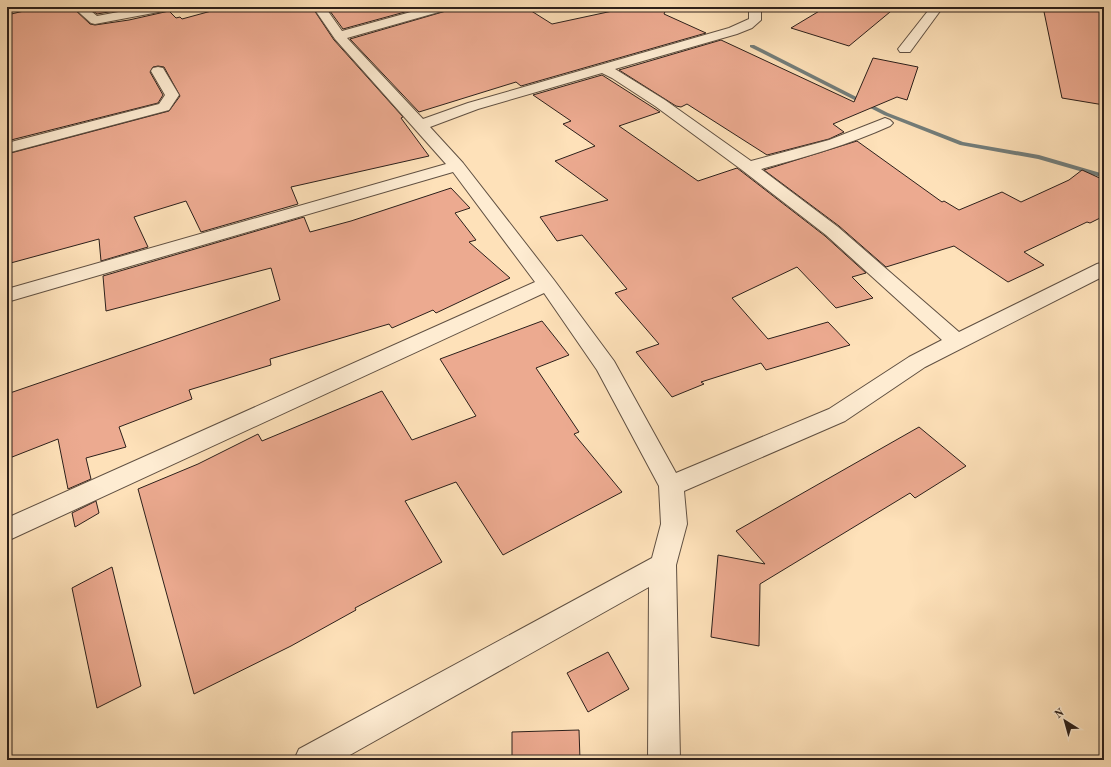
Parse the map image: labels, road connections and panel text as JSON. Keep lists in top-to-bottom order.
{
  "north": "top left"
}
